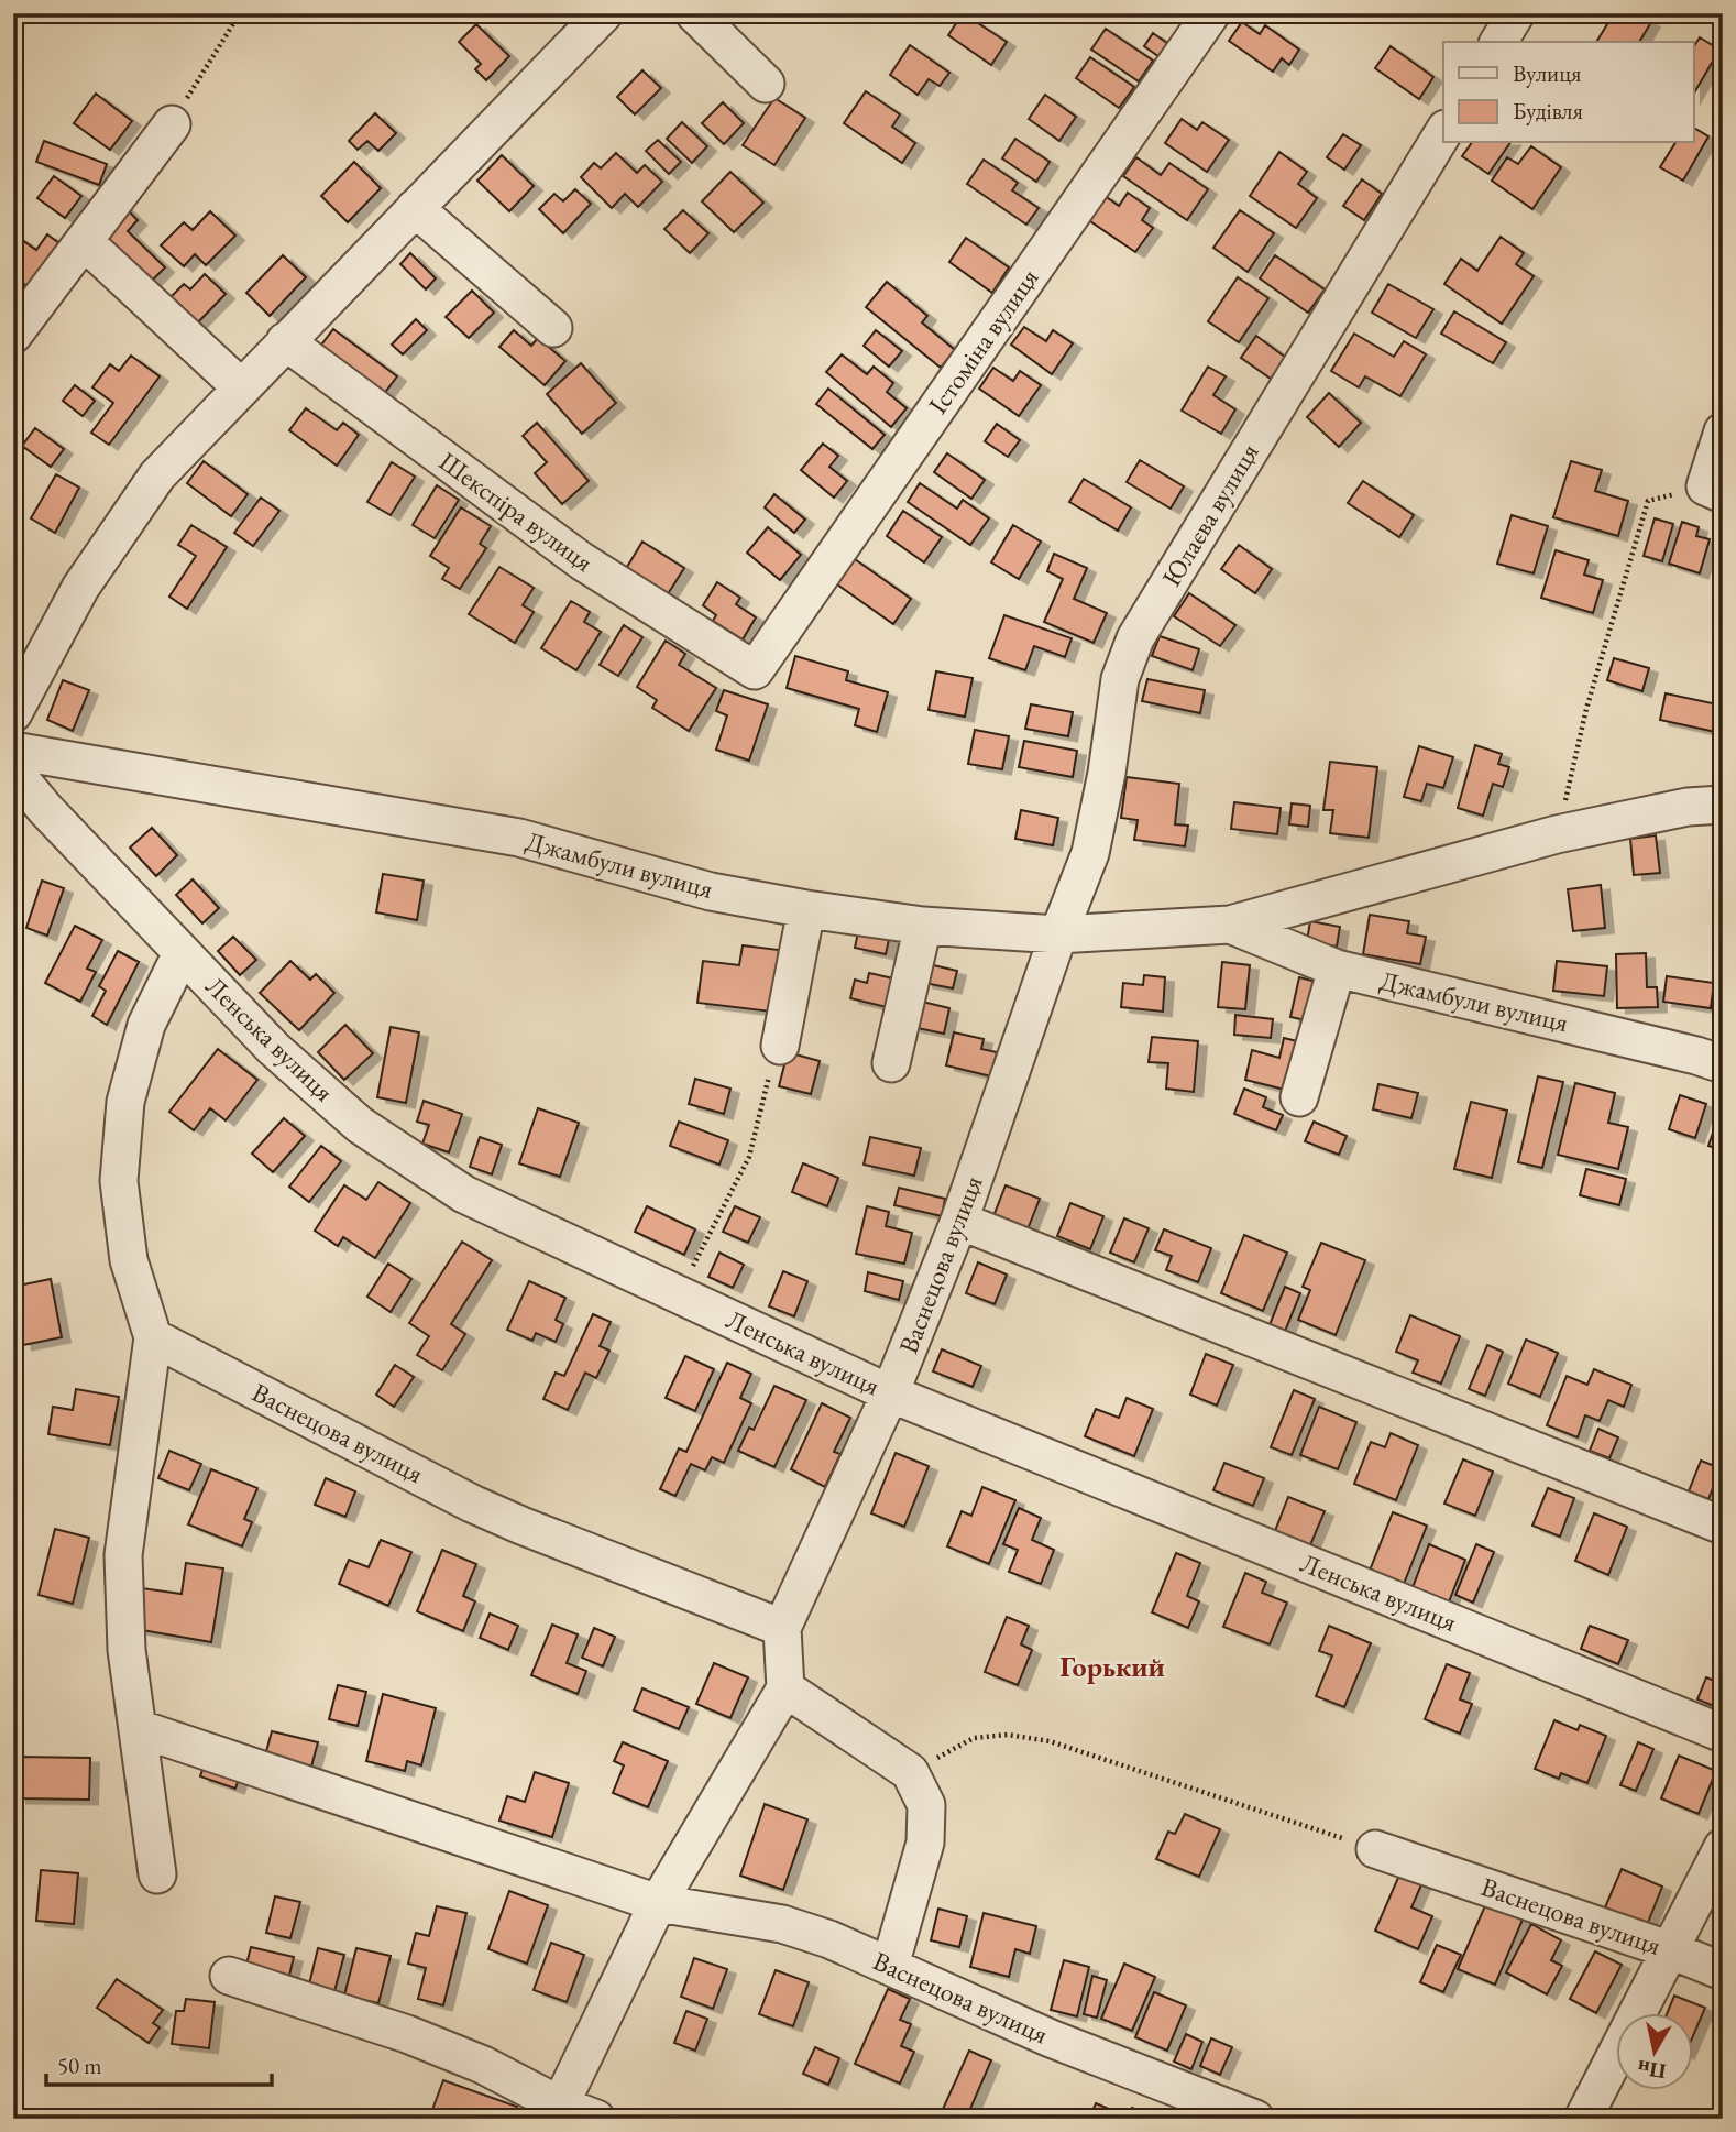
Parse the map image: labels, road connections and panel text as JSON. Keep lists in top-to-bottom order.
{
  "streets": {
    "street": [
      "Істоміна вулиця",
      "Шекспіра вулиця",
      "Юлаєва вулиця",
      "Джамбули вулиця",
      "Ленська вулиця",
      "Васнецова вулиця"
    ]
  },
  "crossings": [
    ["Істоміна вулиця", "Шекспіра вулиця"],
    ["Юлаєва вулиця", "Джамбули вулиця"],
    ["Юлаєва вулиця", "Васнецова вулиця"],
    ["Джамбули вулиця", "Васнецова вулиця"],
    ["Ленська вулиця", "Васнецова вулиця"]
  ],
  "districts": ["Горький"],
  "legend": ["Вулиця", "Будівля"],
  "scale_bar": "50 m",
  "north": "bottom"
}
